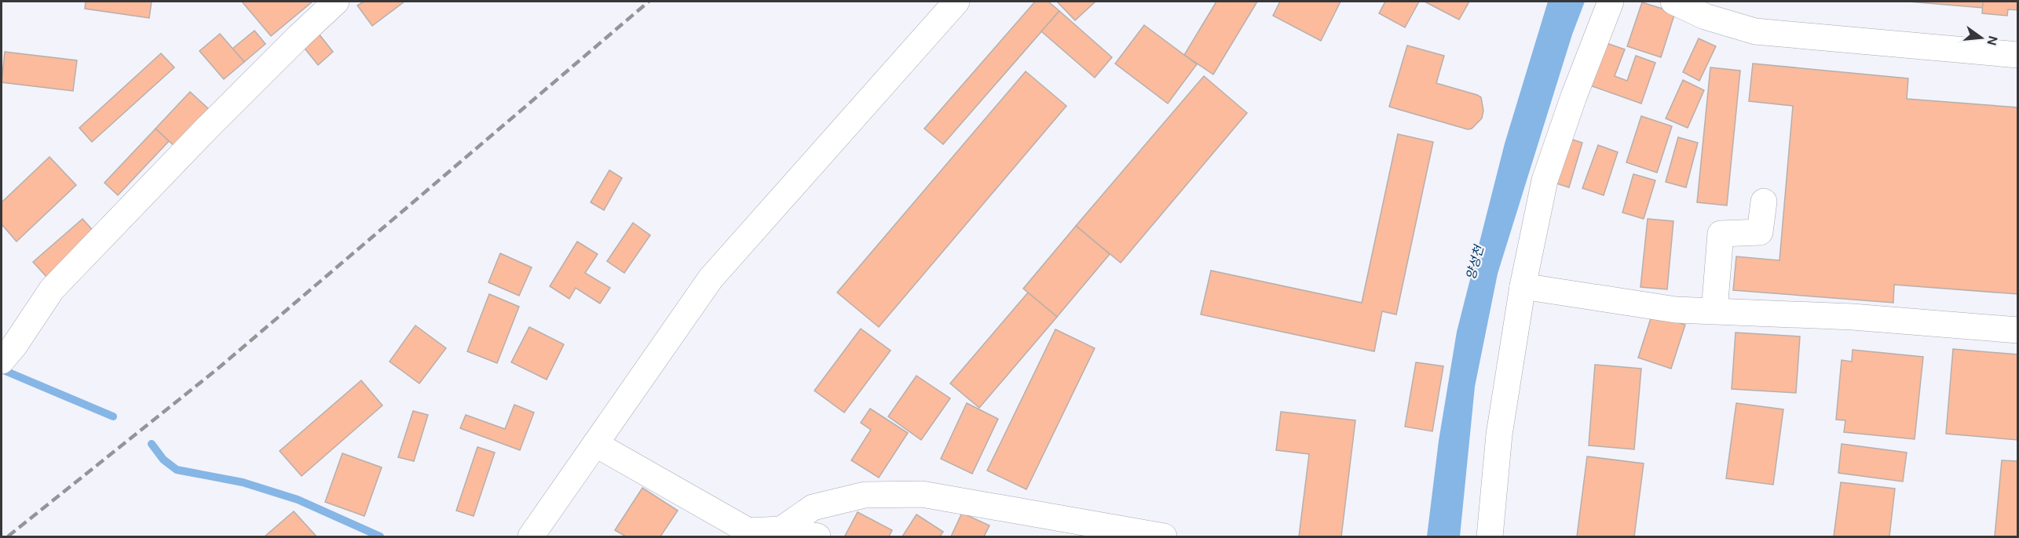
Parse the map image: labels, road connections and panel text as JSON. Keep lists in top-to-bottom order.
{
  "water": ["양성천"],
  "north": "right"
}
